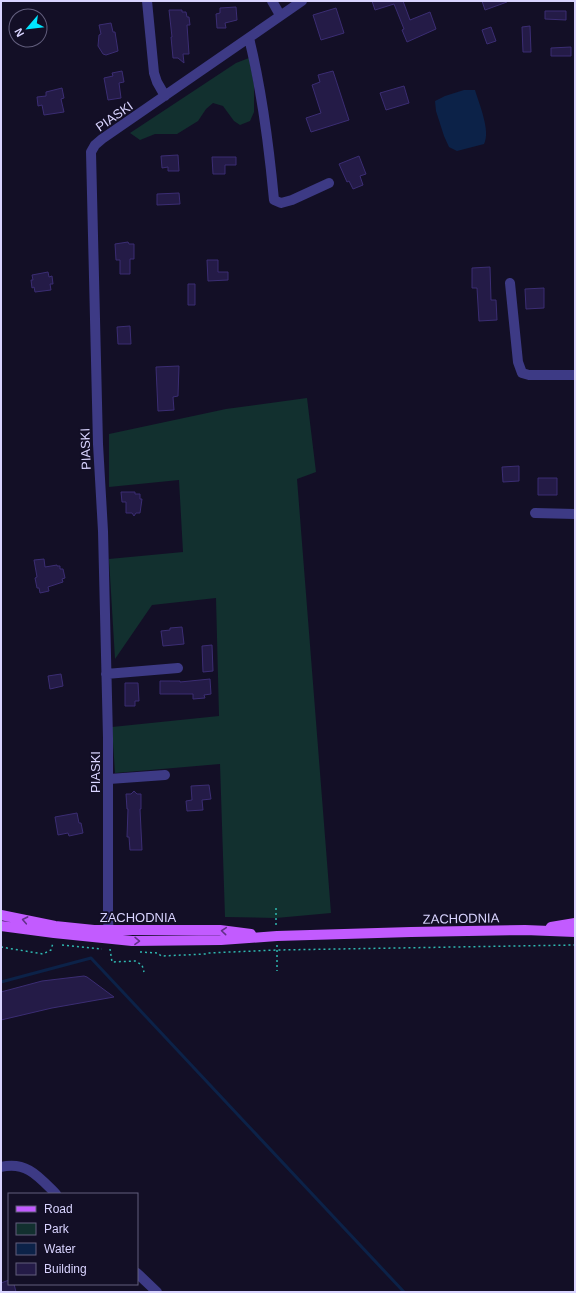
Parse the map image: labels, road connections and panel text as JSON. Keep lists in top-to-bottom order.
{
  "streets": {
    "main road": ["ZACHODNIA"],
    "street": ["PIASKI"]
  },
  "crossings": [
    ["PIASKI", "ZACHODNIA"]
  ],
  "legend": [
    "Road",
    "Park",
    "Water",
    "Building"
  ],
  "north": "bottom left"
}
